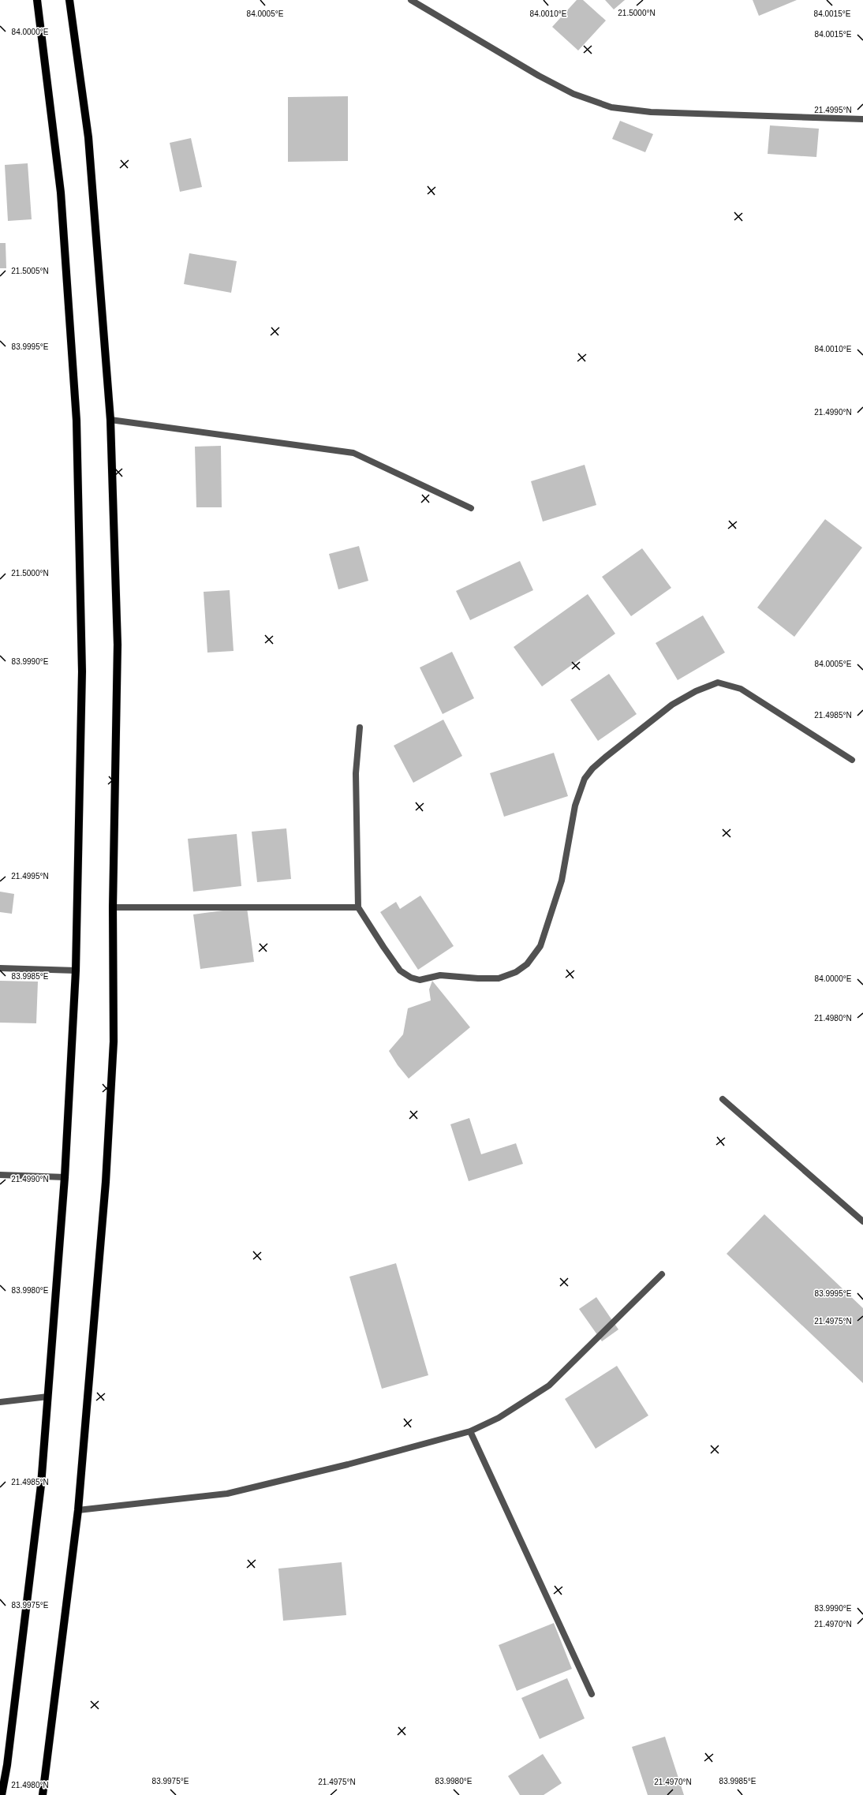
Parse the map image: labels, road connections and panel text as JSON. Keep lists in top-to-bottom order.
{
  "coordinates": [
    "21.5000°N",
    "84.0015°E",
    "84.0005°E",
    "84.0010°E",
    "84.0000°E",
    "21.4995°N",
    "21.5005°N",
    "83.9995°E",
    "21.4990°N",
    "83.9990°E",
    "21.4985°N",
    "83.9985°E",
    "21.4980°N",
    "83.9980°E",
    "21.4975°N",
    "83.9975°E",
    "21.4970°N"
  ]
}
